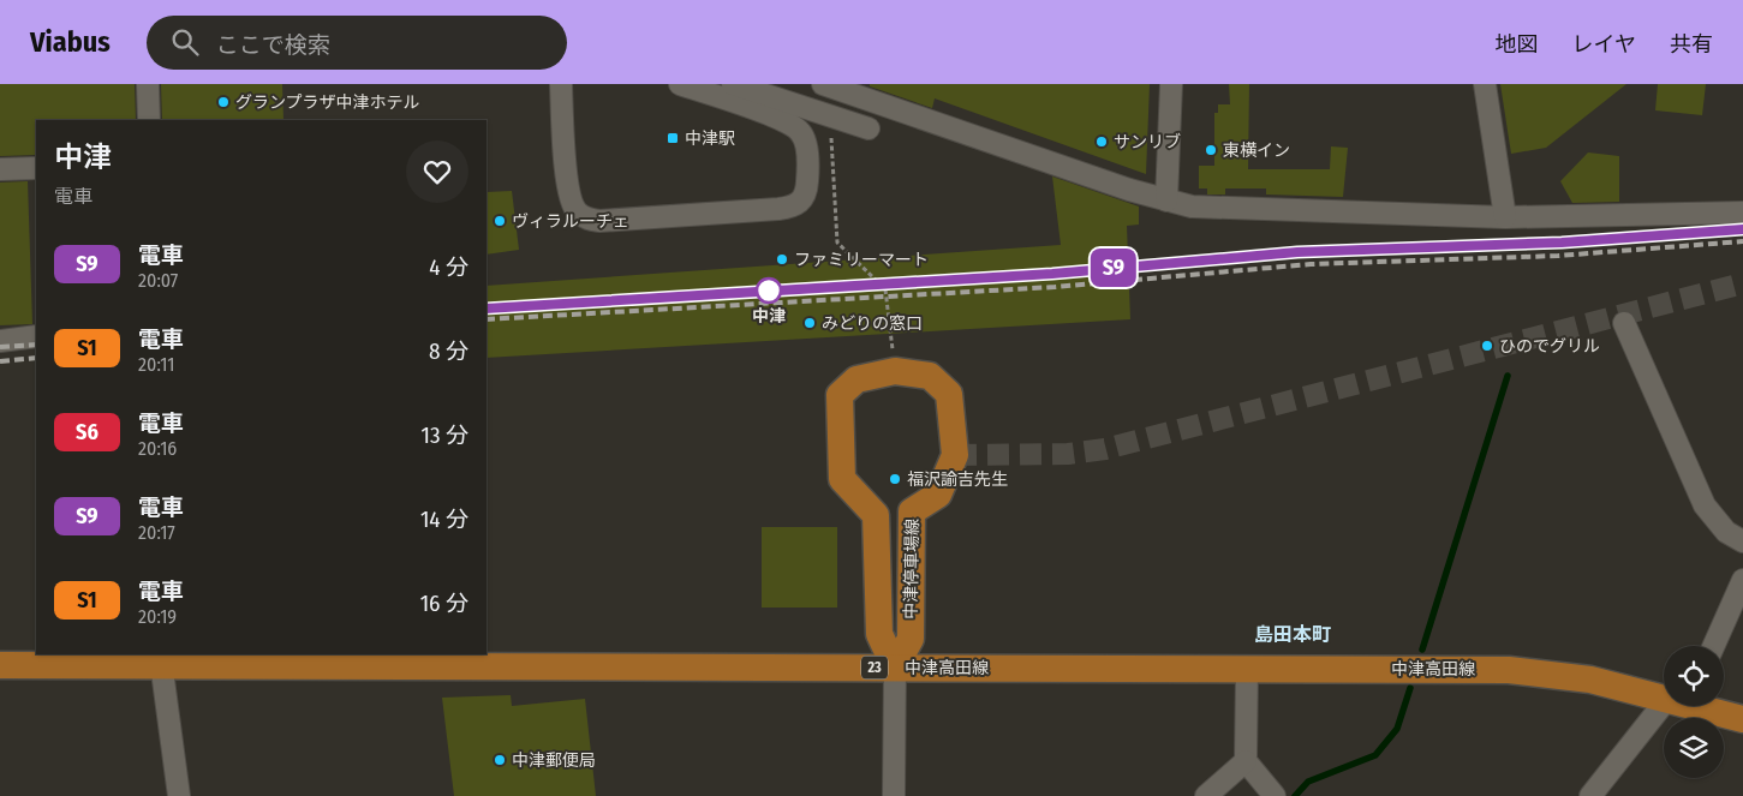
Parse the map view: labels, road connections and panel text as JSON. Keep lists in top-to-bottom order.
{
  "streets": {
    "main road": ["中津停車場線", "23", "中津高田線"]
  },
  "crossings": [
    ["中津停車場線", "中津高田線"]
  ],
  "districts": ["島田本町"],
  "places": {
    "other": [
      "グランプラザ中津ホテル",
      "サンリブ",
      "東横イン",
      "ヴィラルーチェ",
      "ファミリーマート",
      "中津",
      "みどりの窓口",
      "ひのでグリル",
      "福沢諭吉先生",
      "中津郵便局"
    ],
    "transit": ["中津駅"]
  },
  "page": {
    "header": "Viabus",
    "search": "ここで検索",
    "nav": ["地図", "レイヤ", "共有"],
    "on_map": "S9",
    "heading": ["中津", "電車"],
    "list": [
      {
        "mark": "S9",
        "name": "電車",
        "note": "20:07",
        "value": "4 分"
      },
      {
        "mark": "S1",
        "name": "電車",
        "note": "20:11",
        "value": "8 分"
      },
      {
        "mark": "S6",
        "name": "電車",
        "note": "20:16",
        "value": "13 分"
      },
      {
        "mark": "S9",
        "name": "電車",
        "note": "20:17",
        "value": "14 分"
      },
      {
        "mark": "S1",
        "name": "電車",
        "note": "20:19",
        "value": "16 分"
      }
    ]
  }
}
